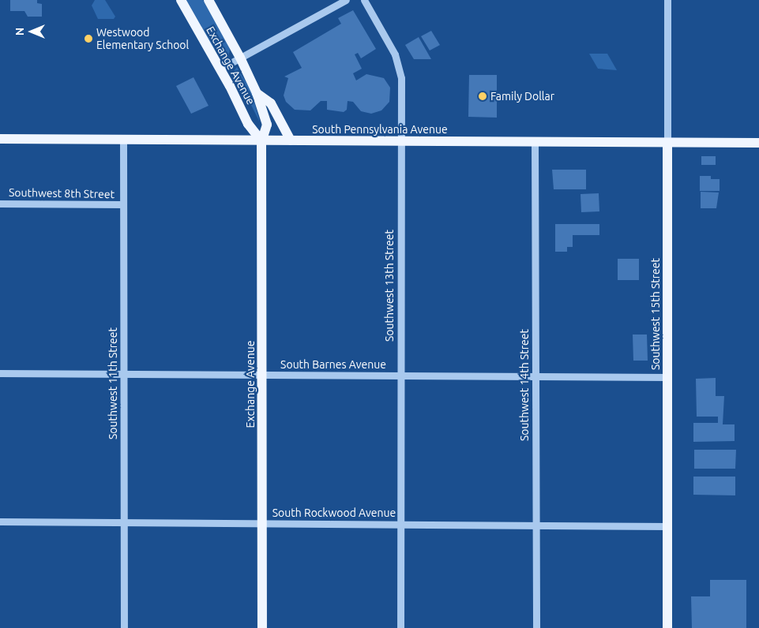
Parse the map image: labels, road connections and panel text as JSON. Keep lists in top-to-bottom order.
{
  "streets": {
    "main road": ["Exchange Avenue", "South Pennsylvania Avenue", "Southwest 15th Street"],
    "street": [
      "Southwest 8th Street",
      "Southwest 13th Street",
      "South Barnes Avenue",
      "Southwest 11th Street",
      "Southwest 14th Street",
      "South Rockwood Avenue"
    ]
  },
  "crossings": [
    ["Exchange Avenue", "South Pennsylvania Avenue"],
    ["Exchange Avenue", "South Barnes Avenue"],
    ["Exchange Avenue", "South Rockwood Avenue"],
    ["South Pennsylvania Avenue", "Southwest 13th Street"],
    ["South Pennsylvania Avenue", "Southwest 15th Street"],
    ["South Pennsylvania Avenue", "Southwest 11th Street"],
    ["South Pennsylvania Avenue", "Southwest 14th Street"],
    ["Southwest 8th Street", "Southwest 11th Street"],
    ["Southwest 13th Street", "South Barnes Avenue"],
    ["Southwest 13th Street", "South Rockwood Avenue"],
    ["Southwest 15th Street", "South Barnes Avenue"],
    ["Southwest 15th Street", "South Rockwood Avenue"],
    ["South Barnes Avenue", "Southwest 11th Street"],
    ["South Barnes Avenue", "Southwest 14th Street"],
    ["Southwest 11th Street", "South Rockwood Avenue"],
    ["Southwest 14th Street", "South Rockwood Avenue"]
  ],
  "places": ["Westwood Elementary School", "Family Dollar"],
  "north": "left"
}
